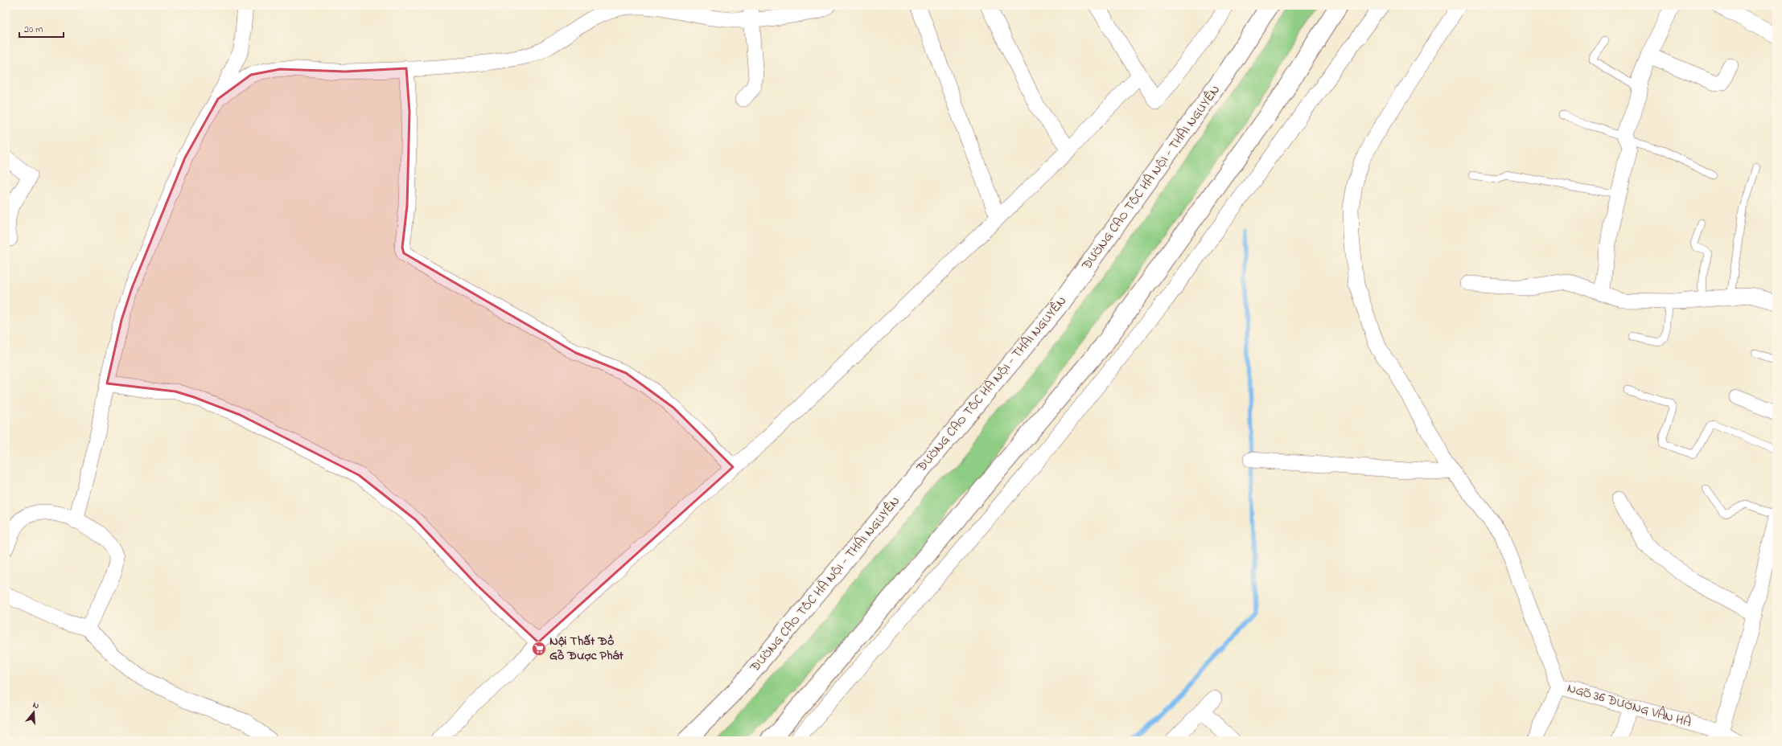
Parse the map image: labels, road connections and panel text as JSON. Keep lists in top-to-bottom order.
{
  "streets": {
    "highway": ["ĐƯỜNG CAO TỐC HÀ NỘI - THÁI NGUYÊN"],
    "street": ["NGÕ 36 ĐƯỜNG VÂN HÀ"]
  },
  "places": {
    "supermarket": ["Nội Thất Đồ Gỗ Được Phát"]
  },
  "scale_bar": "20 m",
  "north": "top"
}
